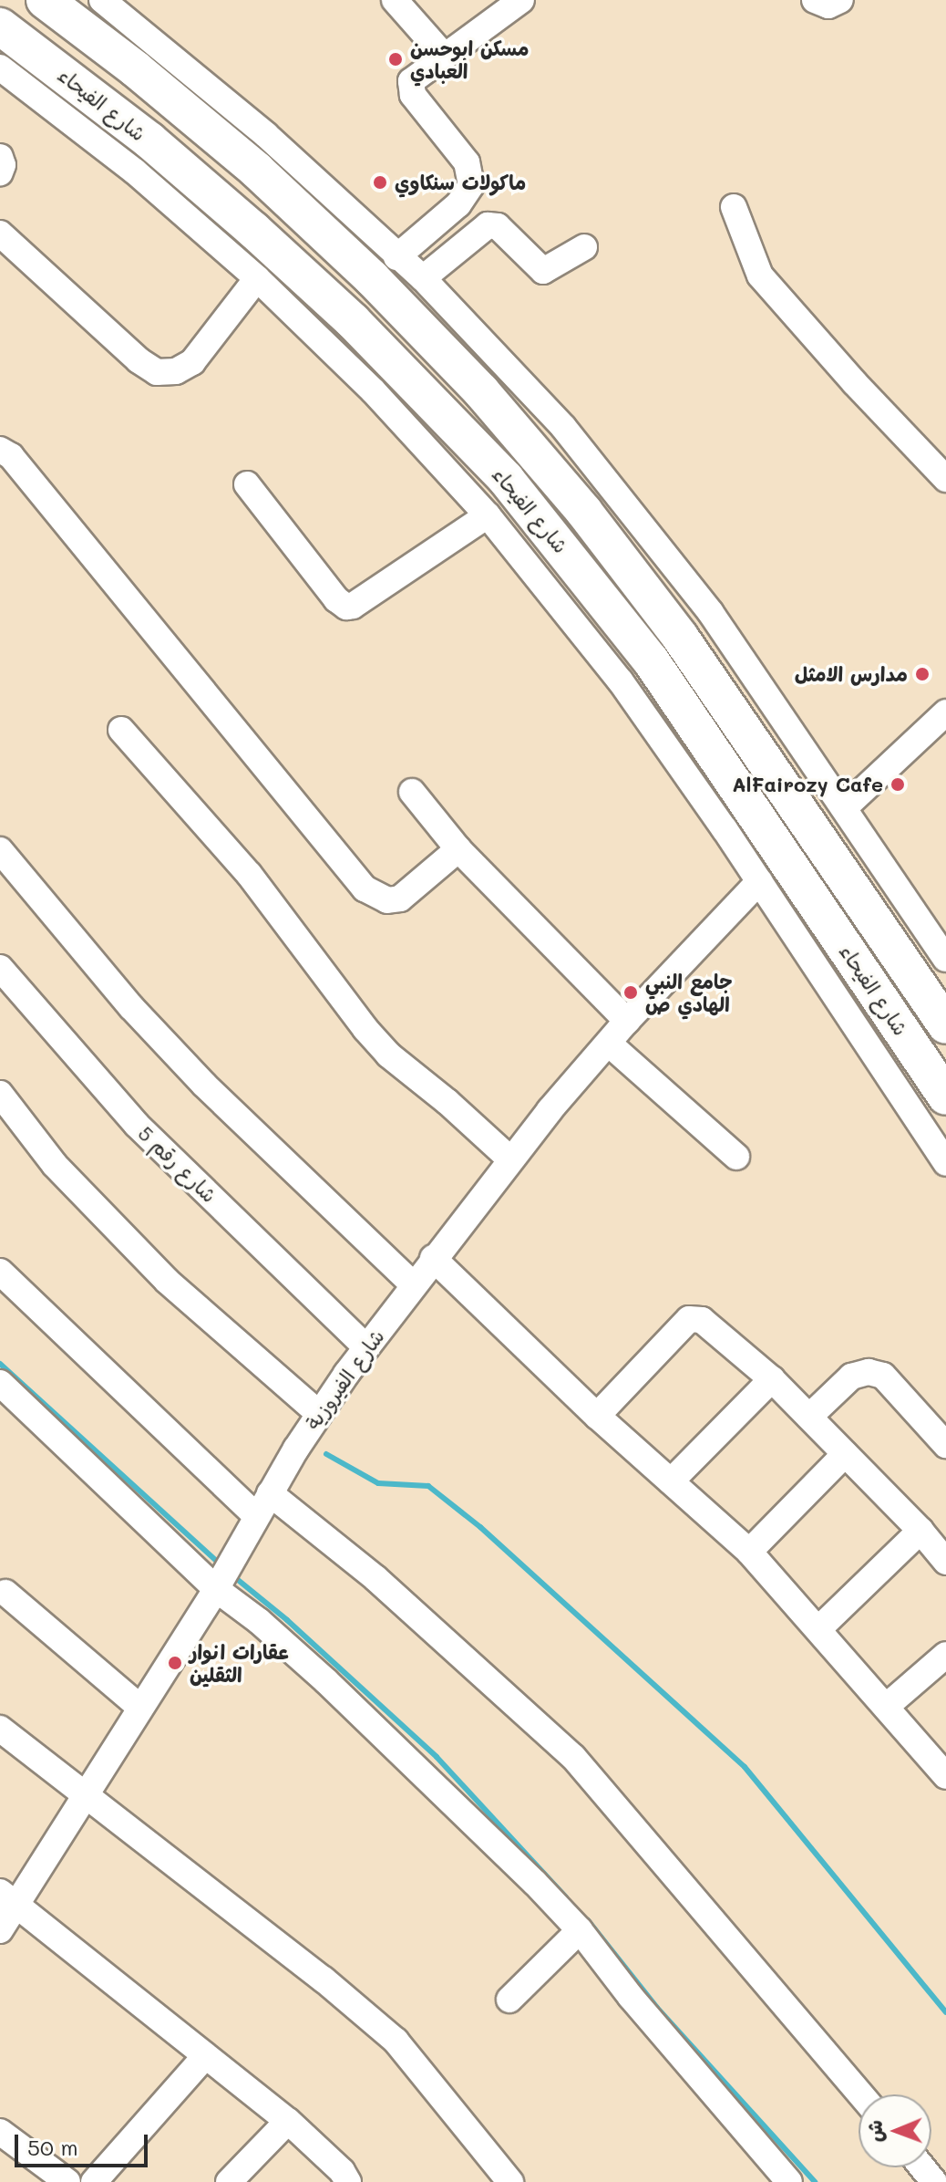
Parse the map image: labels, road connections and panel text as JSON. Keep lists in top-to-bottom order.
{
  "streets": {
    "highway": ["شارع الفيحاء"],
    "street": ["شارع رقم 5", "شارع الفيروزية"]
  },
  "crossings": [
    ["شارع رقم 5", "شارع الفيروزية"]
  ],
  "places": [
    "مسكن ابوحسن العبادي",
    "ماكولات سنكاوي",
    "مدارس الامثل",
    "AlFairozy Cafe",
    "جامع النبي الهادي ص",
    "عقارات انوار الثقلين"
  ],
  "scale_bar": "50 m",
  "north": "left"
}
